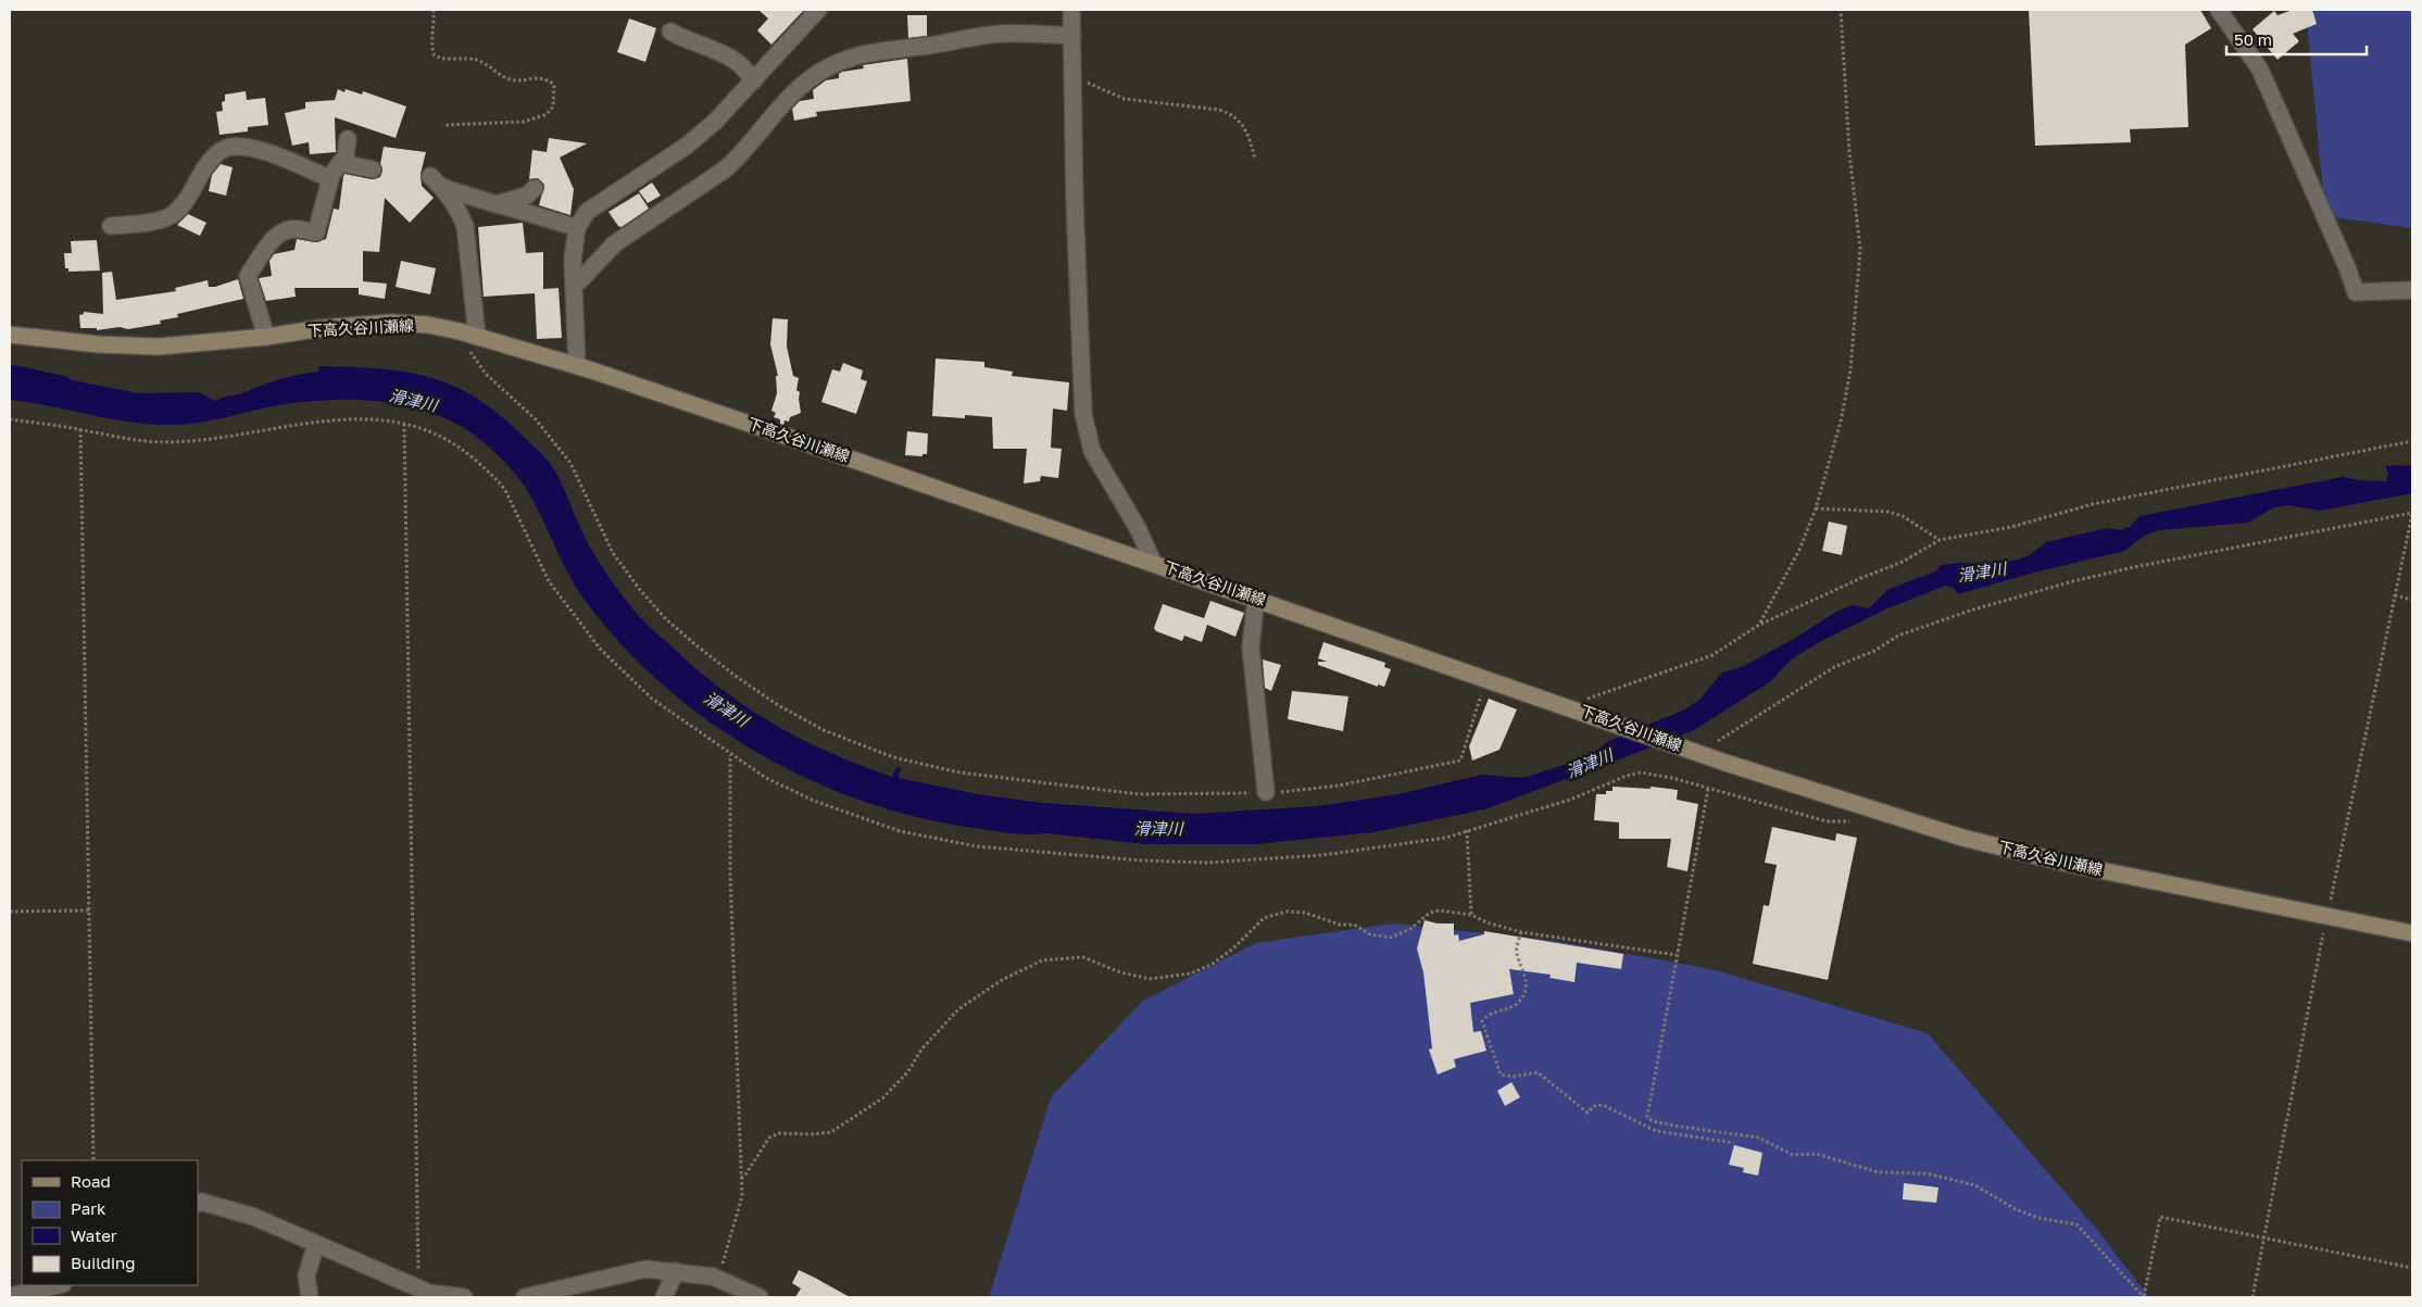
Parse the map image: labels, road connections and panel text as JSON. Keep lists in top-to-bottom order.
{
  "streets": {
    "main road": ["下高久谷川瀬線"]
  },
  "water": ["滑津川"],
  "legend": [
    "Road",
    "Park",
    "Water",
    "Building"
  ],
  "scale_bar": "50 m"
}
